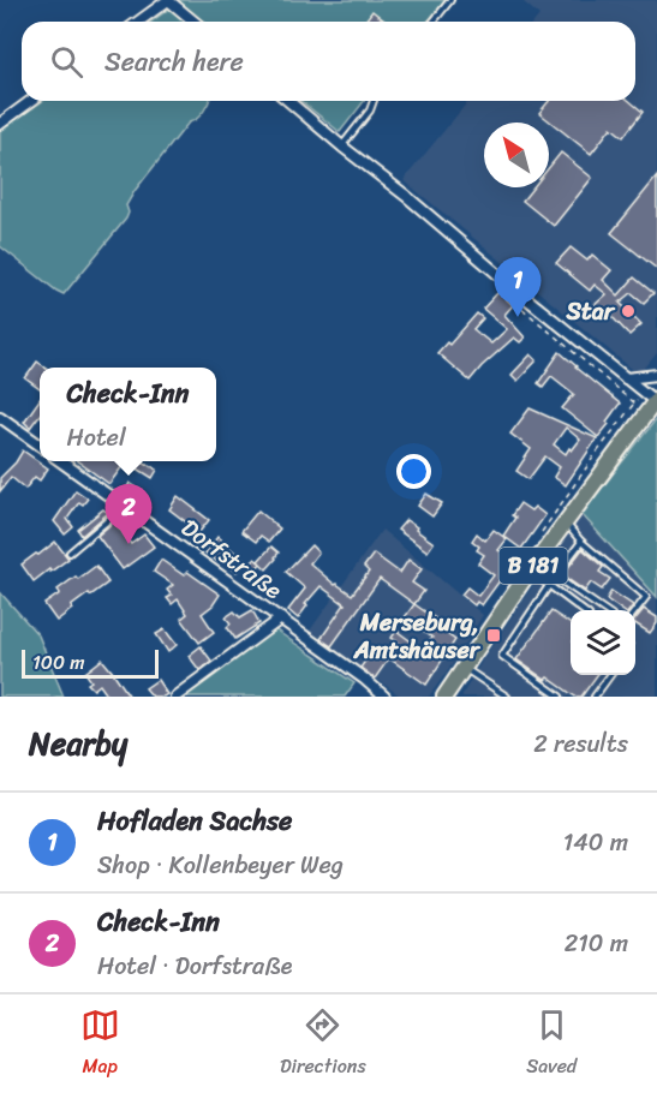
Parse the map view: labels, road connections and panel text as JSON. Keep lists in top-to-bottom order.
{
  "streets": {
    "main road": ["B 181"],
    "street": ["Dorfstraße"]
  },
  "places": {
    "other": ["Star"],
    "transit": ["Merseburg, Amtshäuser"]
  },
  "scale_bar": "100 m",
  "north": "top left",
  "page": {
    "search": "Search here",
    "pins": ["1", "2"],
    "popup": ["Check-Inn", "Hotel"],
    "scale": "100 m",
    "heading": ["Nearby", "2 results"],
    "list": [
      {
        "mark": "1",
        "name": "Hofladen Sachse",
        "note": "Shop · Kollenbeyer Weg",
        "value": "140 m"
      },
      {
        "mark": "2",
        "name": "Check-Inn",
        "note": "Hotel · Dorfstraße",
        "value": "210 m"
      }
    ],
    "nav": ["Map", "Directions", "Saved"]
  }
}
